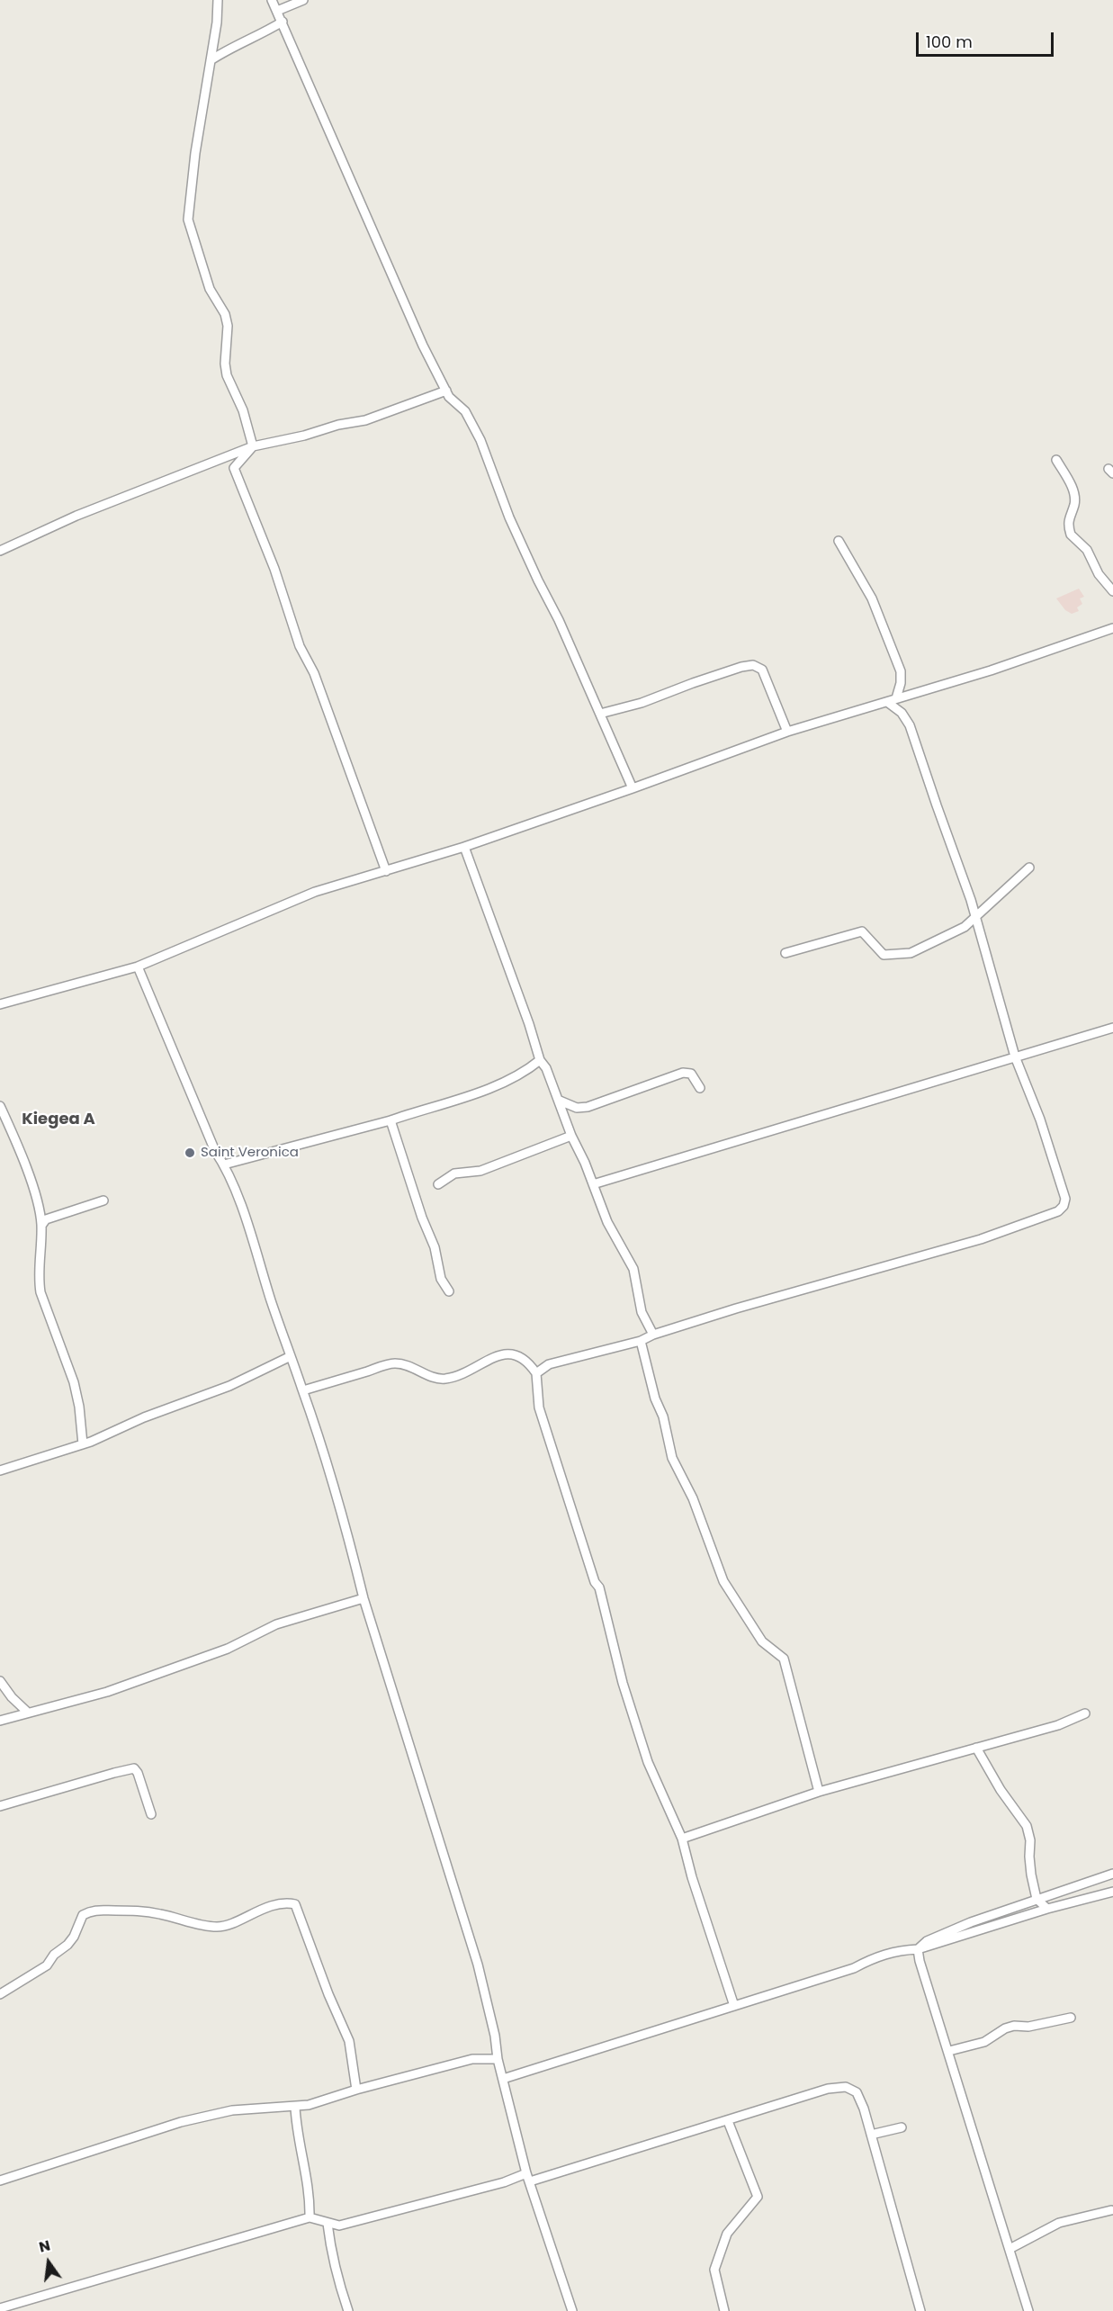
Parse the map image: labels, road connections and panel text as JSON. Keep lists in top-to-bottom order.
{
  "districts": ["Kiegea A"],
  "places": ["Saint Veronica"],
  "scale_bar": "100 m",
  "north": "top"
}
